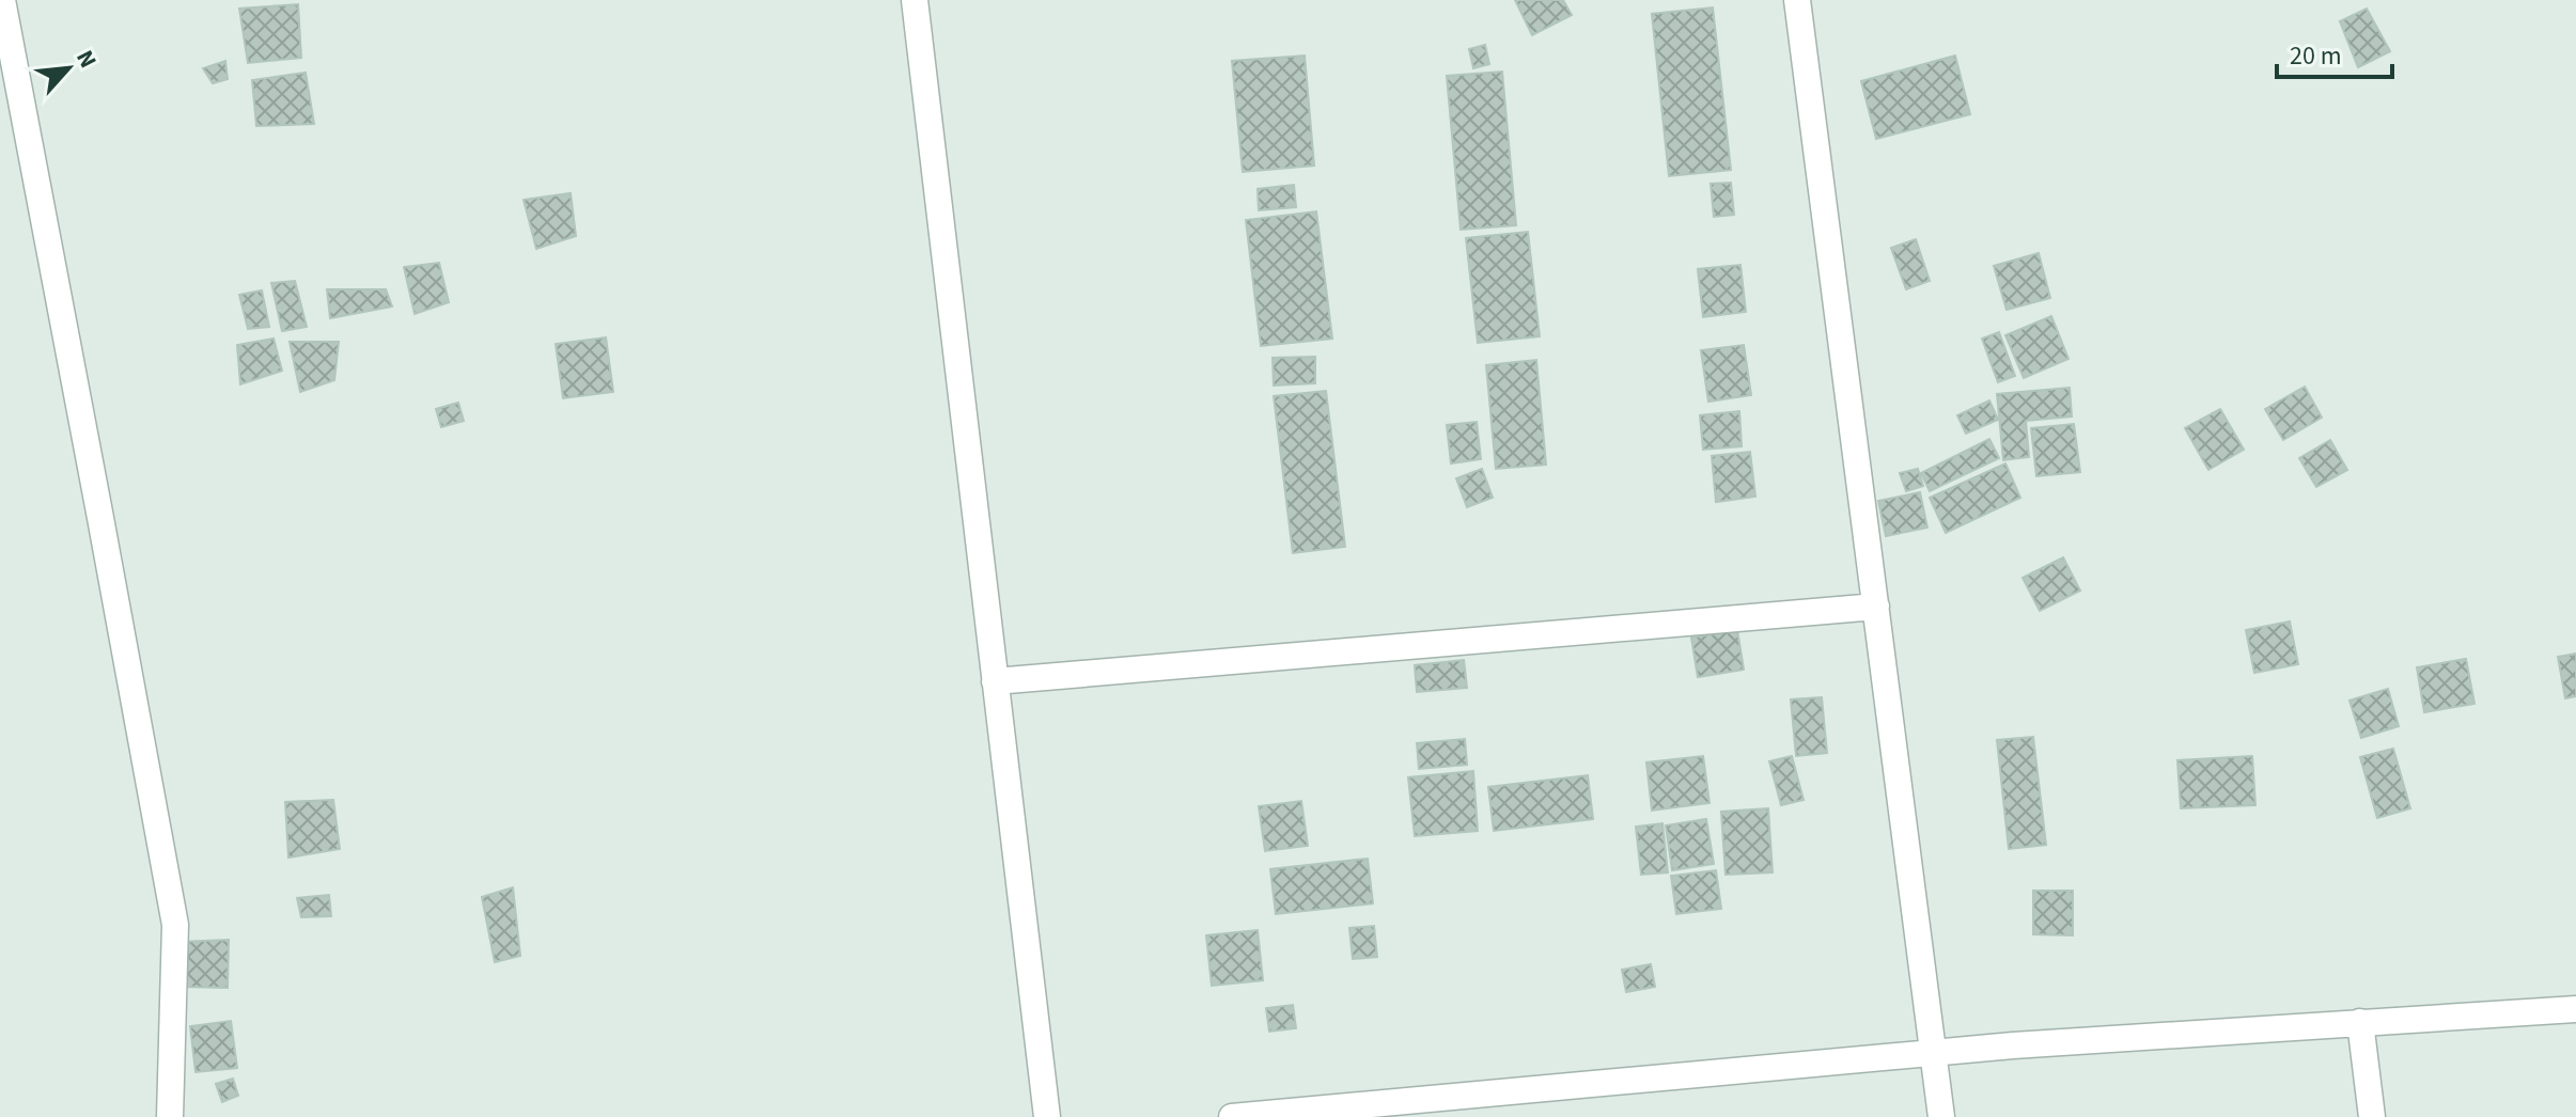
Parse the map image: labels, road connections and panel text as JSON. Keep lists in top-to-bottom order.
{
  "scale_bar": "20 m",
  "north": "top right"
}
